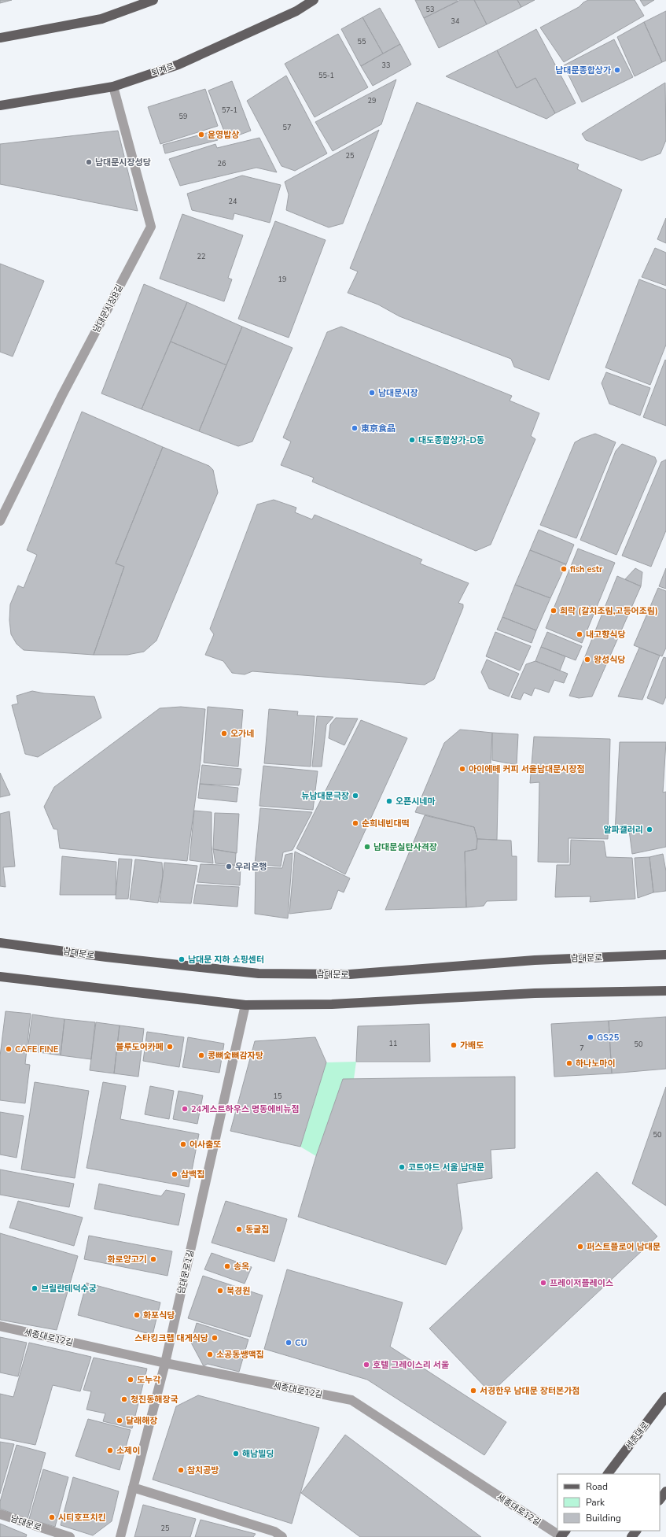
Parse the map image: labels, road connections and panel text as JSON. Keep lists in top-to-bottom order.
{
  "streets": {
    "main road": ["퇴계로", "남대문로", "세종대로"],
    "street": ["남대문시장8길", "남대문로1길", "세종대로12길"]
  },
  "crossings": [
    ["퇴계로", "남대문시장8길"],
    ["남대문로1길", "세종대로12길"]
  ],
  "places": [
    "남대문종합상가",
    "윤영밥상",
    "남대문시장성당",
    "남대문시장",
    "東京食品",
    "대도종합상가-D동",
    "fish estr",
    "희락 (갈치조림,고등어조림)",
    "내고향식당",
    "왕성식당",
    "오가네",
    "아이에떼 커피 서울남대문시장점",
    "뉴남대문극장",
    "오픈시네마",
    "순희네빈대떡",
    "알파갤러리",
    "남대문실탄사격장",
    "우리은행",
    "남대문 지하 쇼핑센터",
    "GS25",
    "가배도",
    "블루도어카페",
    "CAFE FINE",
    "콩뼈숯뼈감자탕",
    "하나노마이",
    "24게스트하우스 명동에비뉴점",
    "어사출또",
    "코트야드 서울 남대문",
    "삼백집",
    "동굴집",
    "퍼스트플로어 남대문",
    "화로양고기",
    "송옥",
    "프레이저플레이스",
    "브릴란테덕수궁",
    "북경원",
    "화포식당",
    "스타킹크랩 대게식당",
    "CU",
    "소공동쌩맥집",
    "호텔 그레이스리 서울",
    "도누각",
    "서경한우 남대문 장터본가점",
    "청진동해장국",
    "달래해장",
    "소제이",
    "해남빌딩",
    "참치공방",
    "시티호프치킨"
  ],
  "house_numbers": [
    "53",
    "34",
    "55",
    "33",
    "55-1",
    "29",
    "57-1",
    "59",
    "57",
    "25",
    "26",
    "24",
    "22",
    "19",
    "11",
    "50",
    "7",
    "15",
    "50",
    "25"
  ],
  "legend": ["Road", "Park", "Building"]
}
